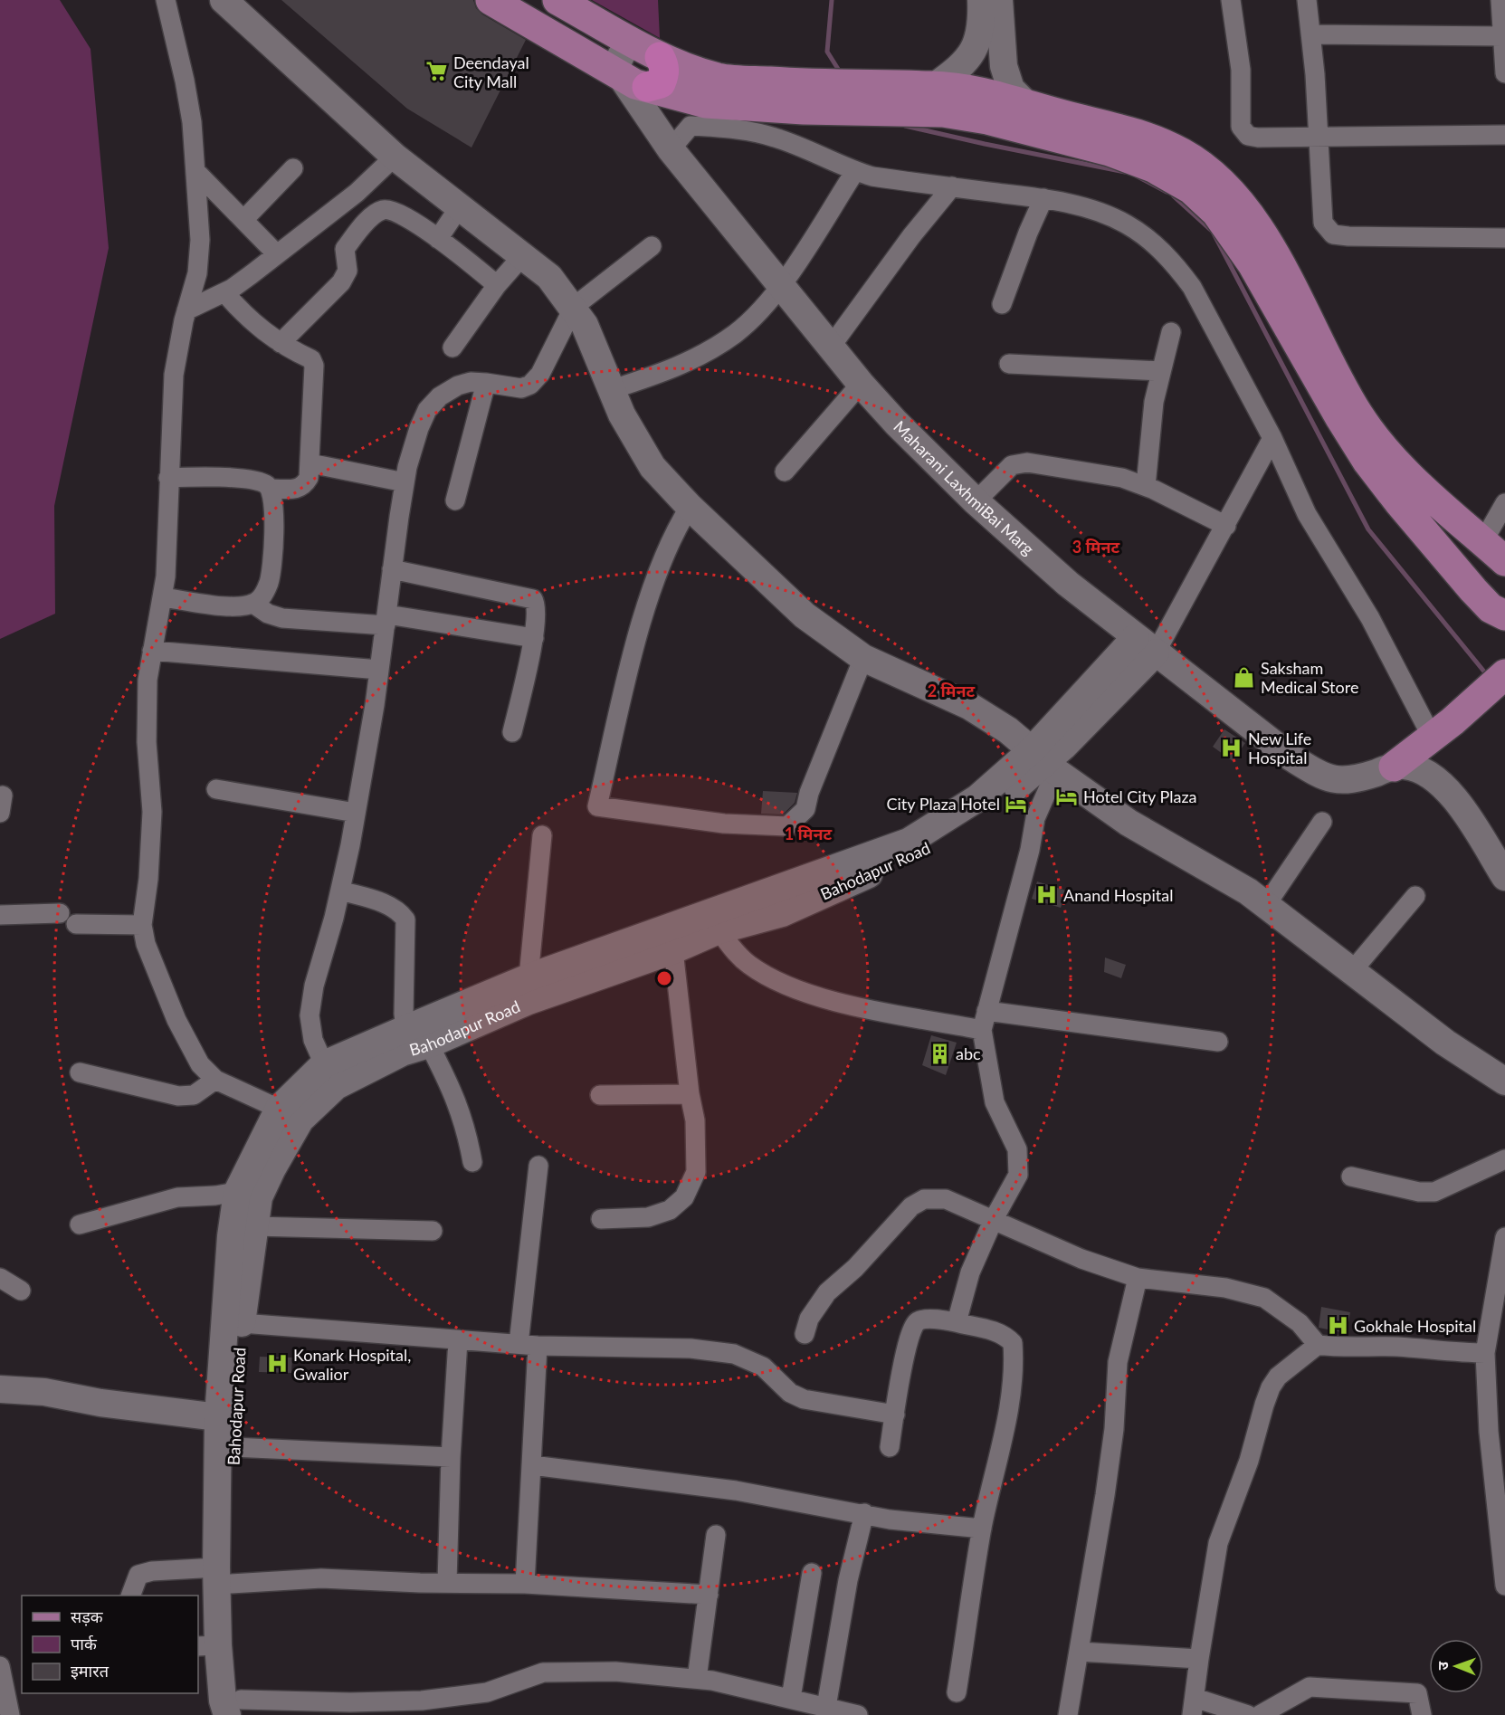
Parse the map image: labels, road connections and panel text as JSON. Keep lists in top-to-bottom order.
{
  "streets": {
    "main road": ["Maharani LaxhmiBai Marg", "Bahodapur Road"]
  },
  "places": {
    "supermarket": ["Deendayal City Mall"],
    "shop": ["Saksham Medical Store"],
    "hospital": [
      "New Life Hospital",
      "Anand Hospital",
      "Gokhale Hospital",
      "Konark Hospital, Gwalior"
    ],
    "hotel": ["Hotel City Plaza", "City Plaza Hotel"],
    "building": ["abc"]
  },
  "legend": ["सड़क", "पार्क", "इमारत"],
  "north": "left",
  "rings": ["3 मिनट", "2 मिनट", "1 मिनट"]
}
